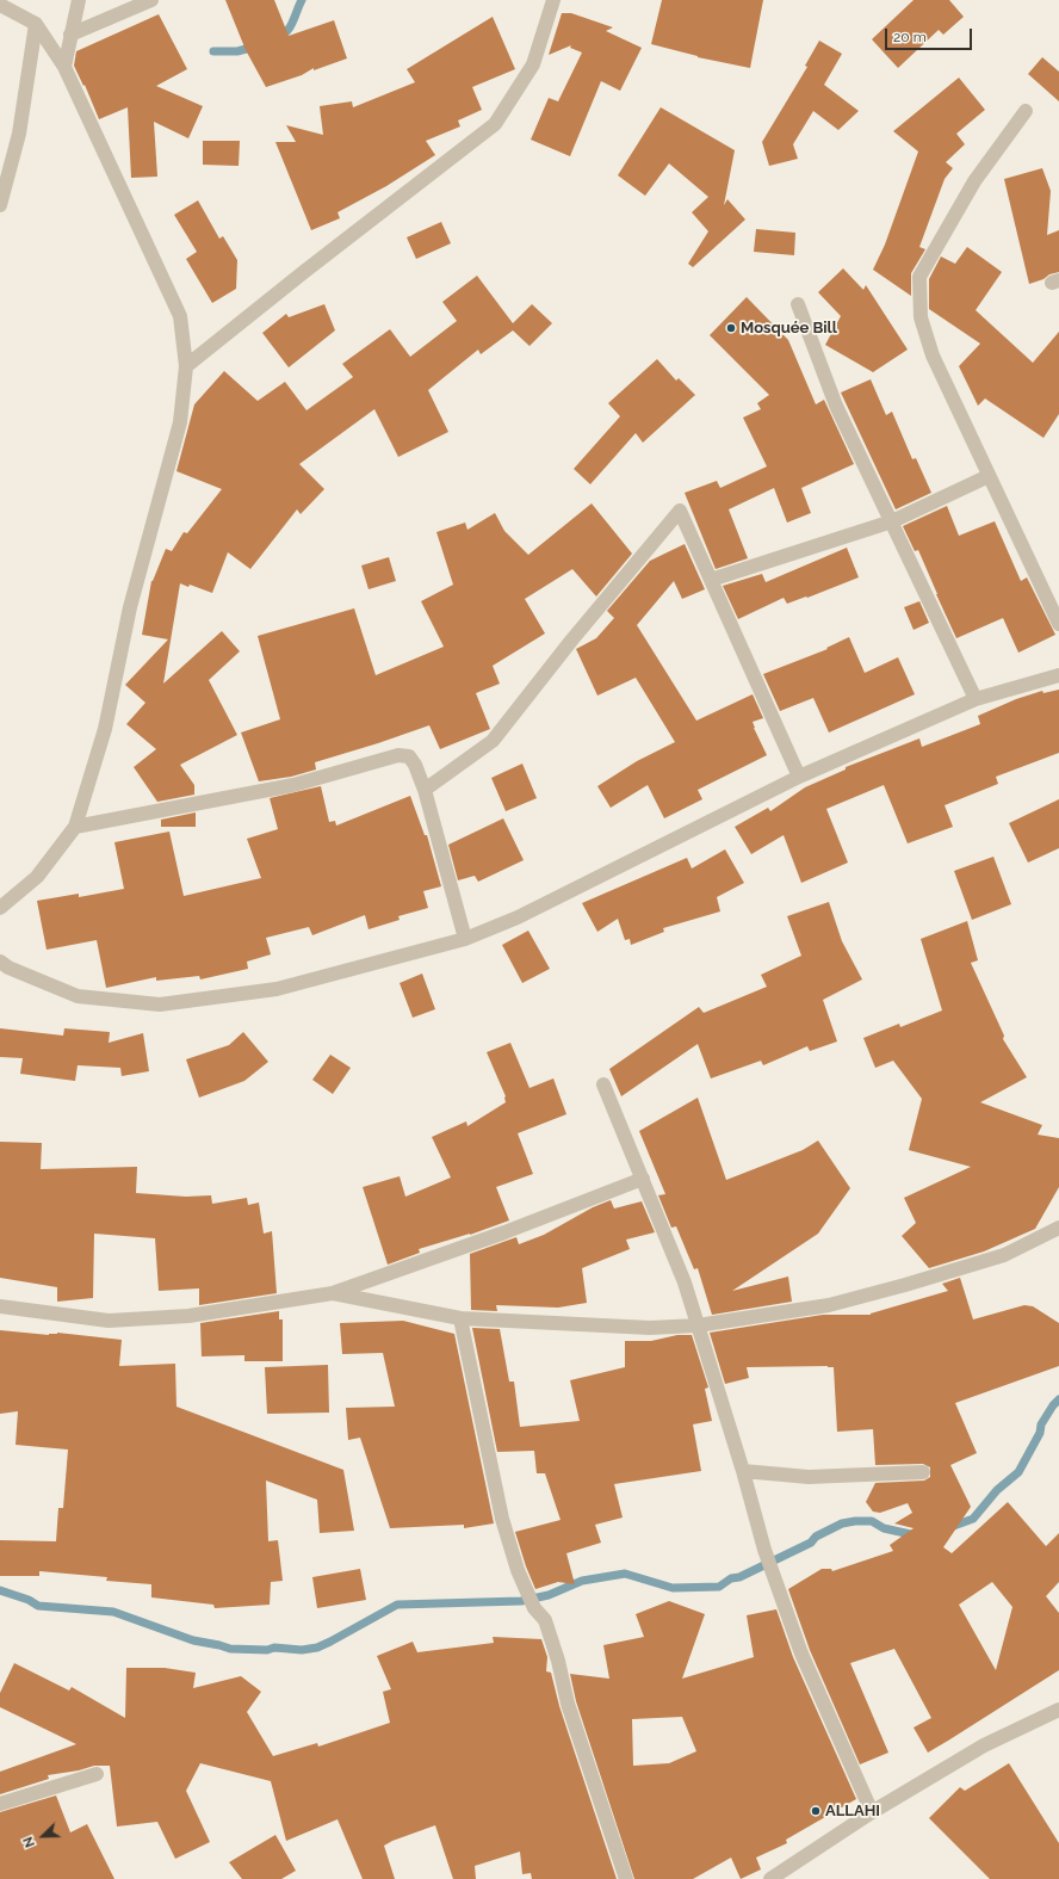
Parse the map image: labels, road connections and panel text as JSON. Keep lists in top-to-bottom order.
{
  "places": ["Mosquée Bill", "ALLAHI"],
  "scale_bar": "20 m",
  "north": "bottom left"
}
